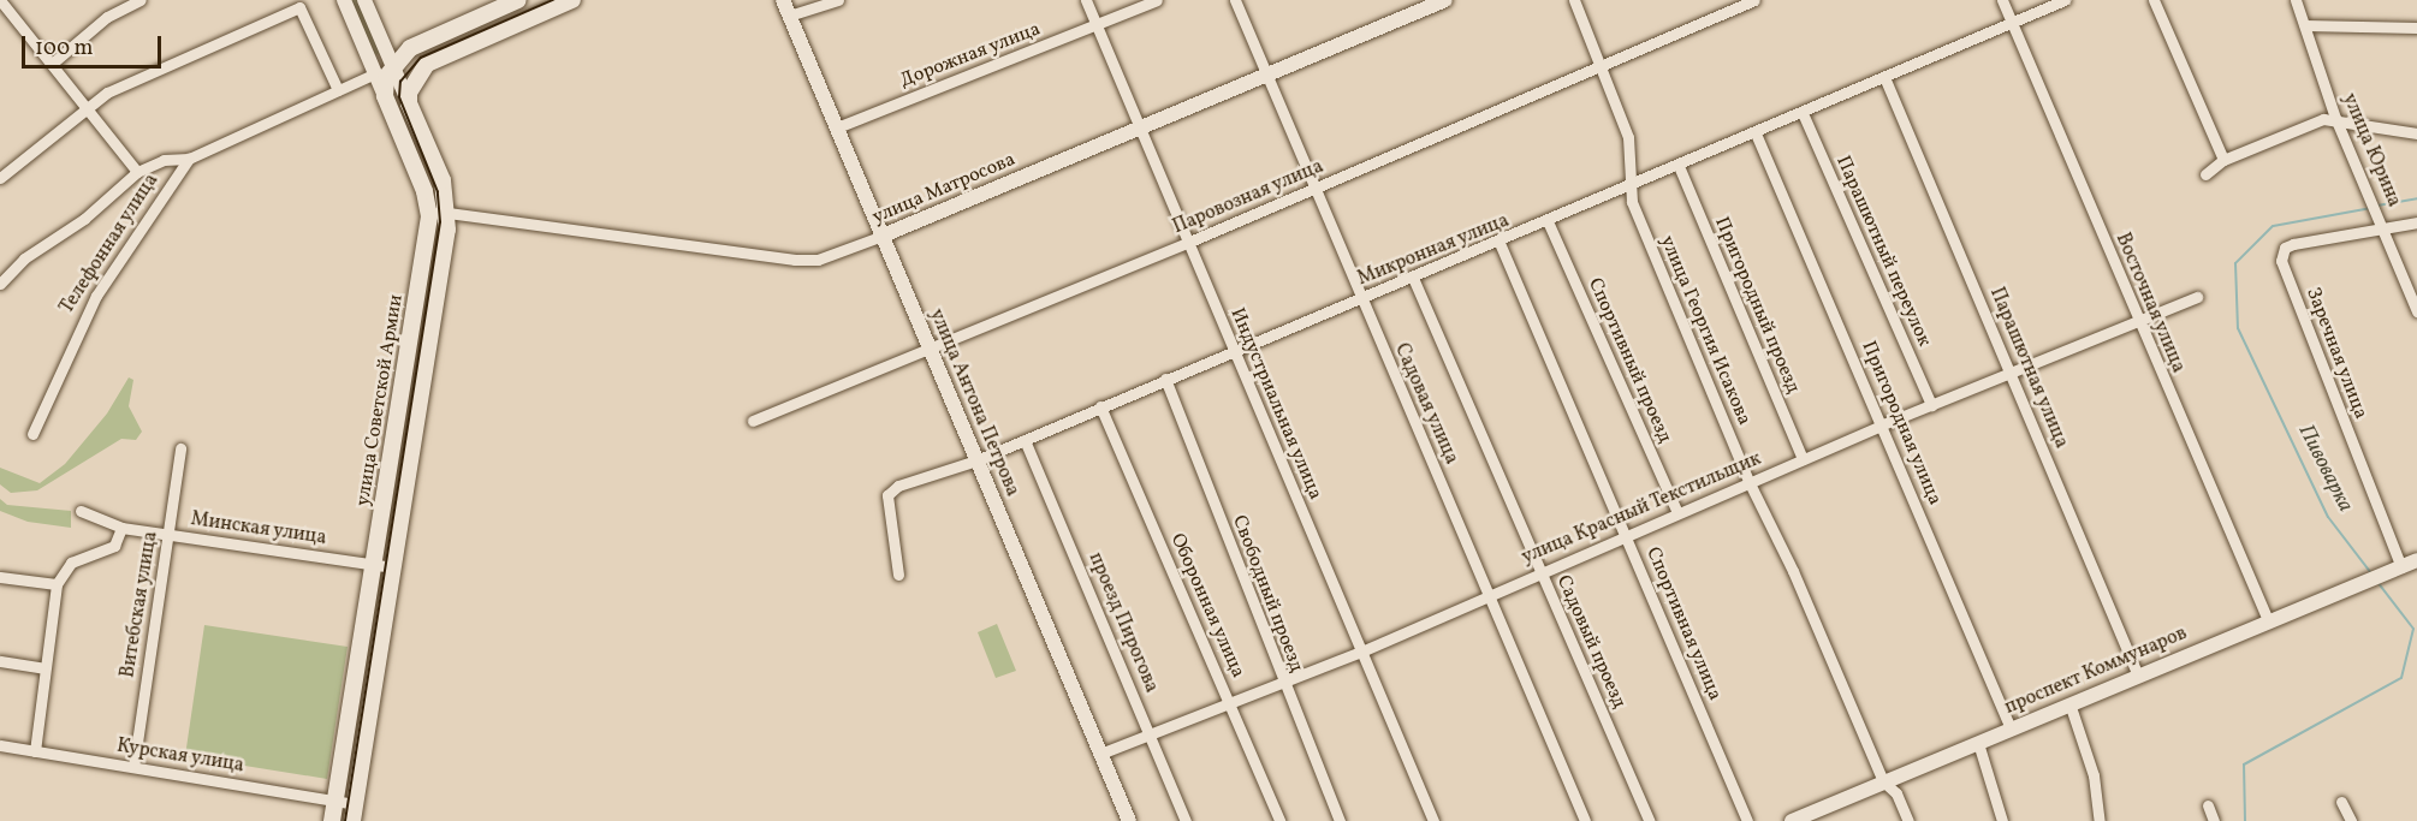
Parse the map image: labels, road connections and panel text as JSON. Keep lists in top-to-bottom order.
{
  "streets": {
    "main road": ["Телефонная улица", "улица Советской Армии"],
    "street": [
      "Дорожная улица",
      "улица Юрина",
      "улица Матросова",
      "Паровозная улица",
      "Микронная улица",
      "Парашютный переулок",
      "Восточная улица",
      "Пригородный проезд",
      "улица Георгия Исакова",
      "Заречная улица",
      "Спортивный проезд",
      "Парашютная улица",
      "улица Антона Петрова",
      "Индустриальная улица",
      "Садовая улица",
      "Пригородная улица",
      "улица Красный Текстильщик",
      "Минская улица",
      "Свободный проезд",
      "Витебская улица",
      "Оборонная улица",
      "проезд Пирогова",
      "Спортивная улица",
      "Садовый проезд",
      "проспект Коммунаров",
      "Курская улица"
    ]
  },
  "crossings": [
    ["Дорожная улица", "улица Антона Петрова"],
    ["Дорожная улица", "Индустриальная улица"],
    ["улица Юрина", "Заречная улица"],
    ["улица Матросова", "улица Советской Армии"],
    ["улица Матросова", "улица Антона Петрова"],
    ["улица Матросова", "Индустриальная улица"],
    ["улица Матросова", "Садовая улица"],
    ["Паровозная улица", "улица Георгия Исакова"],
    ["Паровозная улица", "улица Антона Петрова"],
    ["Паровозная улица", "Индустриальная улица"],
    ["Паровозная улица", "Садовая улица"],
    ["Телефонная улица", "улица Советской Армии"],
    ["Микронная улица", "Парашютный переулок"],
    ["Микронная улица", "Восточная улица"],
    ["Микронная улица", "Пригородный проезд"],
    ["Микронная улица", "улица Георгия Исакова"],
    ["Микронная улица", "Спортивный проезд"],
    ["Микронная улица", "Парашютная улица"],
    ["Микронная улица", "улица Антона Петрова"],
    ["Микронная улица", "Индустриальная улица"],
    ["Микронная улица", "Садовая улица"],
    ["Микронная улица", "Пригородная улица"],
    ["Микронная улица", "Свободный проезд"],
    ["Микронная улица", "Оборонная улица"],
    ["Микронная улица", "проезд Пирогова"],
    ["Микронная улица", "Спортивная улица"],
    ["Микронная улица", "Садовый проезд"],
    ["Парашютный переулок", "улица Красный Текстильщик"],
    ["Восточная улица", "улица Красный Текстильщик"],
    ["Восточная улица", "проспект Коммунаров"],
    ["Пригородный проезд", "улица Красный Текстильщик"],
    ["улица Георгия Исакова", "улица Красный Текстильщик"],
    ["улица Георгия Исакова", "проспект Коммунаров"],
    ["Заречная улица", "проспект Коммунаров"],
    ["Спортивный проезд", "улица Красный Текстильщик"],
    ["Парашютная улица", "улица Красный Текстильщик"],
    ["Парашютная улица", "проспект Коммунаров"],
    ["улица Советской Армии", "Минская улица"],
    ["улица Советской Армии", "Курская улица"],
    ["улица Антона Петрова", "улица Красный Текстильщик"],
    ["Индустриальная улица", "улица Красный Текстильщик"],
    ["Садовая улица", "улица Красный Текстильщик"],
    ["Пригородная улица", "улица Красный Текстильщик"],
    ["Пригородная улица", "проспект Коммунаров"],
    ["улица Красный Текстильщик", "Свободный проезд"],
    ["улица Красный Текстильщик", "Оборонная улица"],
    ["улица Красный Текстильщик", "проезд Пирогова"],
    ["улица Красный Текстильщик", "Спортивная улица"],
    ["улица Красный Текстильщик", "Садовый проезд"],
    ["Минская улица", "Витебская улица"],
    ["Витебская улица", "Курская улица"]
  ],
  "water": ["Пивоварка"],
  "scale_bar": "100 m"
}
